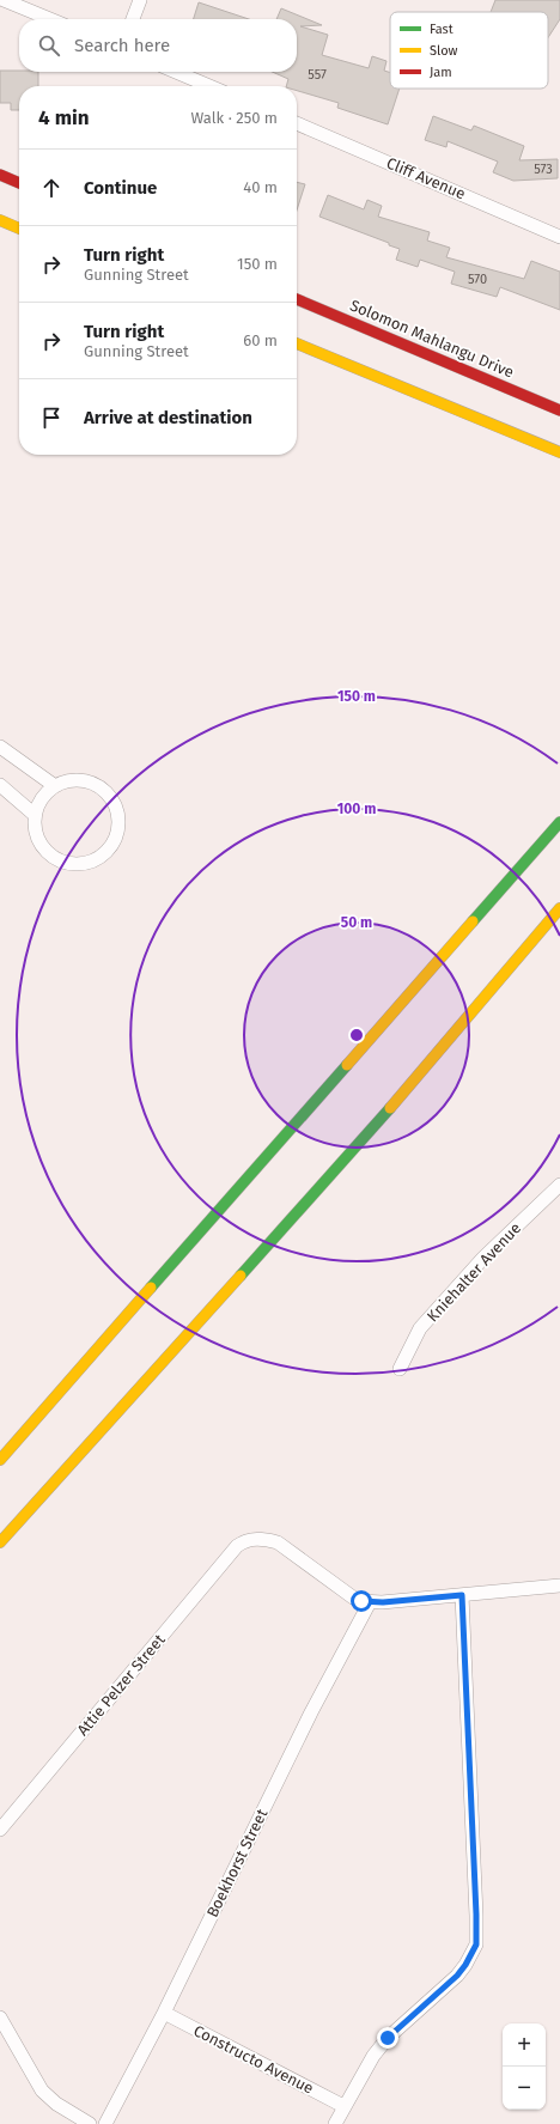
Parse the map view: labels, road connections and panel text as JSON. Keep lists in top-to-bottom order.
{
  "streets": {
    "main road": ["Solomon Mahlangu Drive"],
    "street": [
      "Cliff Avenue",
      "Kniehalter Avenue",
      "Attie Pelzer Street",
      "Boekhorst Street",
      "Constructo Avenue"
    ]
  },
  "crossings": [
    ["Attie Pelzer Street", "Boekhorst Street"],
    ["Boekhorst Street", "Constructo Avenue"]
  ],
  "house_numbers": ["557", "573", "570"],
  "legend": ["Fast", "Slow", "Jam"],
  "page": {
    "search": "Search here",
    "heading": ["4 min", "Walk · 250 m"],
    "list": [
      ["Continue", "40 m"],
      ["Turn right", "Gunning Street", "150 m"],
      ["Turn right", "Gunning Street", "60 m"],
      "Arrive at destination"
    ],
    "map_buttons": ["+", "−"]
  },
  "rings": ["150 m", "100 m", "50 m"]
}
